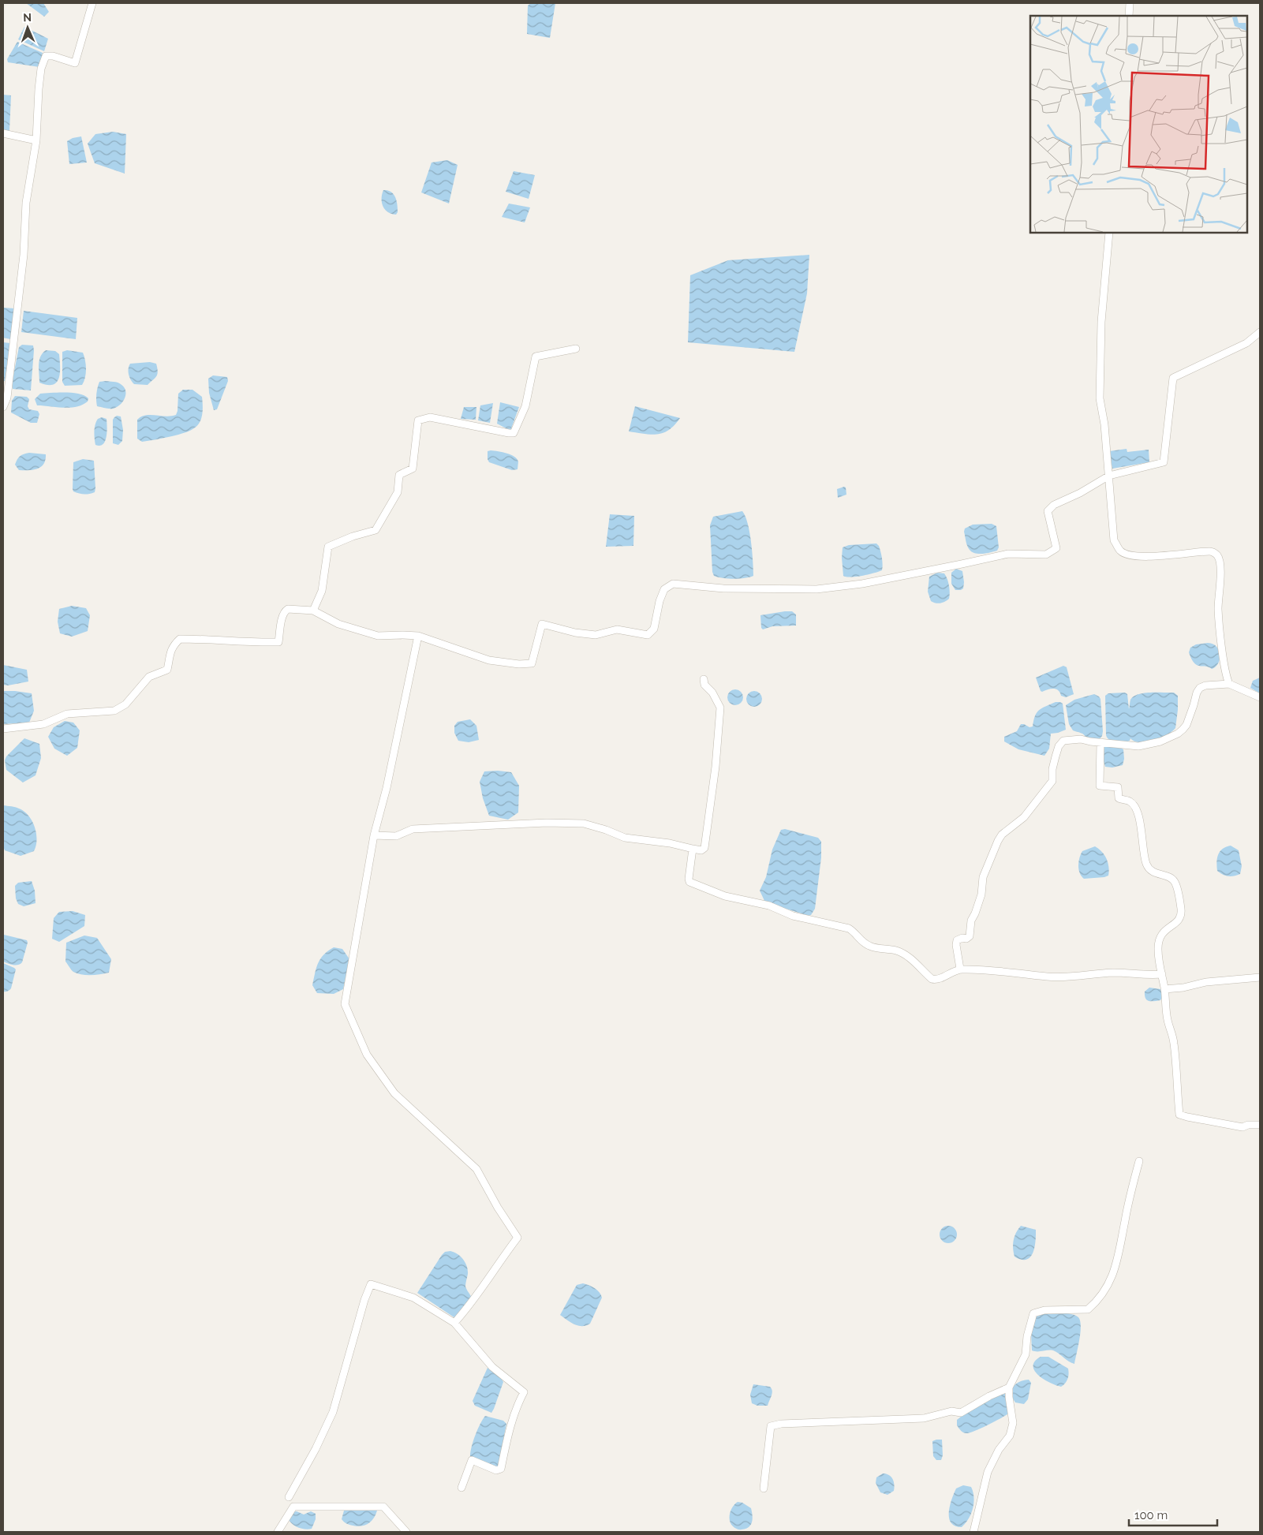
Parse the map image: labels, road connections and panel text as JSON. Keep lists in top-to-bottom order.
{
  "scale_bar": "100 m",
  "north": "top"
}
